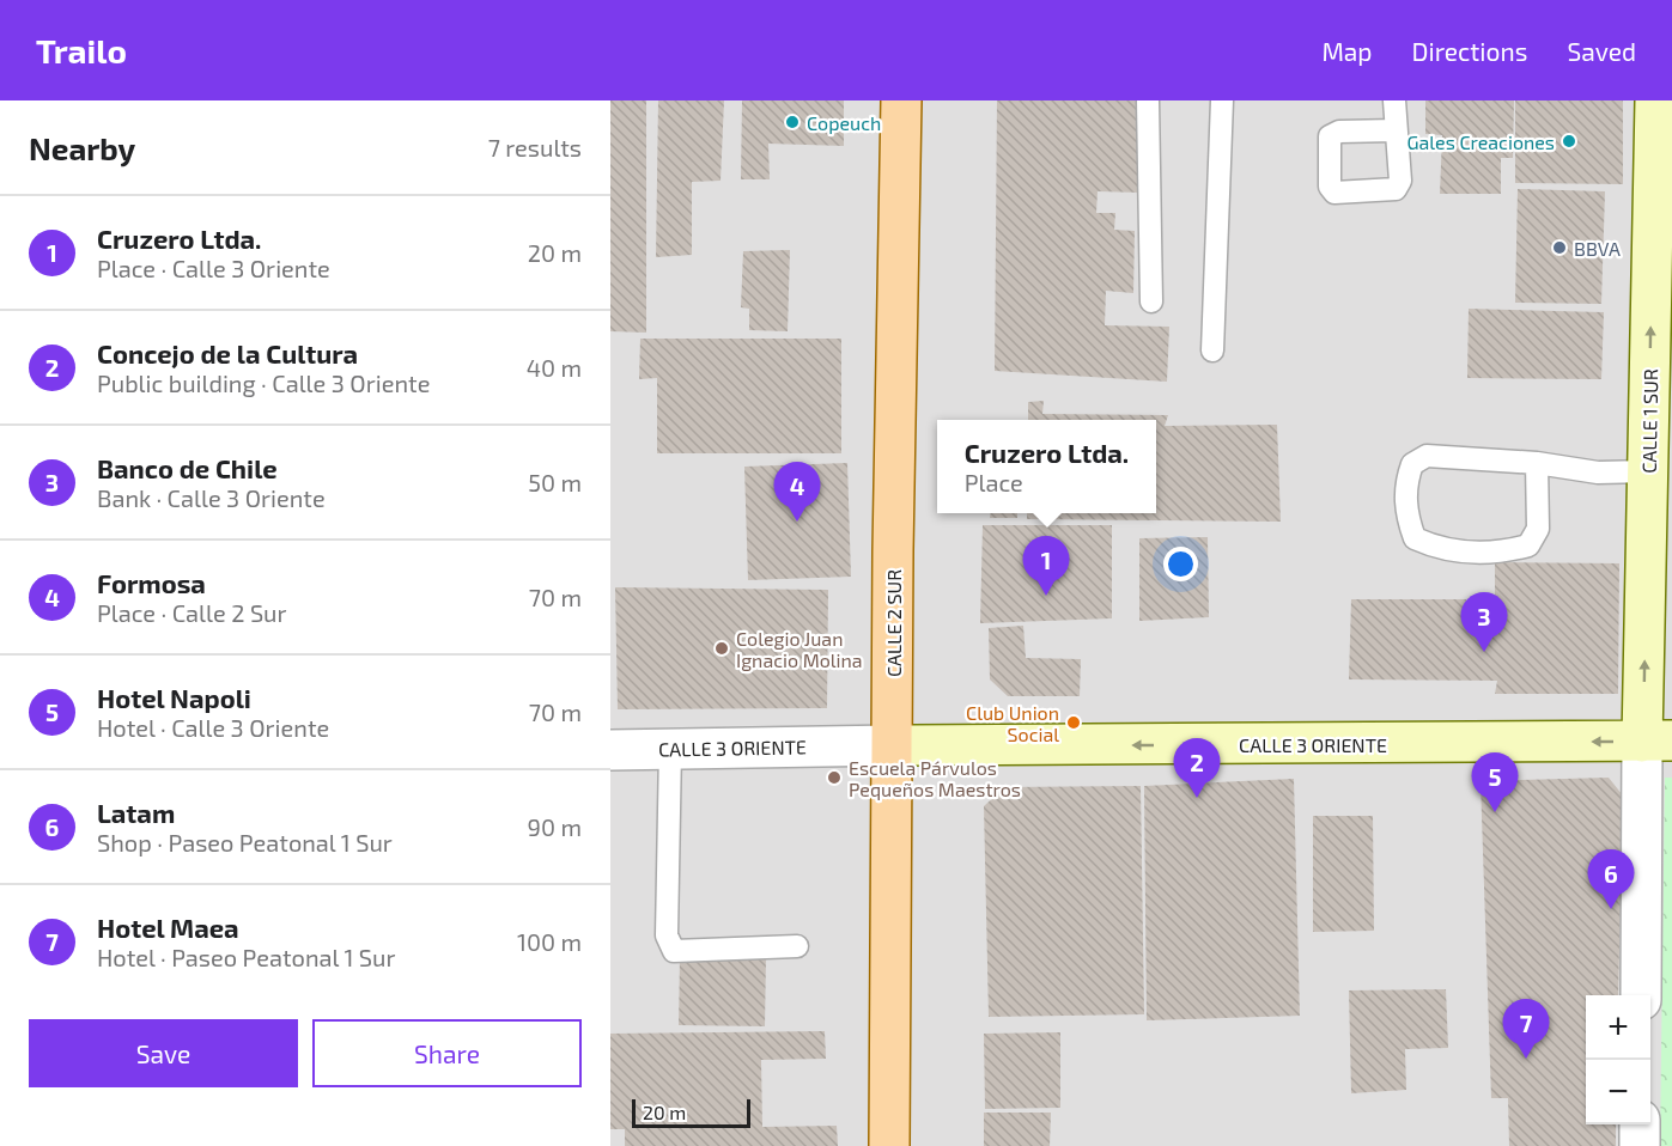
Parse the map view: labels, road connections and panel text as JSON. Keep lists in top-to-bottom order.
{
  "streets": {
    "main road": ["CALLE 2 SUR"],
    "street": ["CALLE 1 SUR", "CALLE 3 ORIENTE"]
  },
  "crossings": [
    ["CALLE 1 SUR", "CALLE 3 ORIENTE"],
    ["CALLE 2 SUR", "CALLE 3 ORIENTE"]
  ],
  "one_way": ["CALLE 1 SUR", "CALLE 3 ORIENTE"],
  "places": [
    "Copeuch",
    "Gales Creaciones",
    "BBVA",
    "Colegio Juan Ignacio Molina",
    "Club Union Social",
    "Escuela Párvulos Pequeños Maestros"
  ],
  "scale_bar": "20 m",
  "page": {
    "header": "Trailo",
    "nav": ["Map", "Directions", "Saved"],
    "heading": ["Nearby", "7 results"],
    "list": [
      {
        "mark": "1",
        "name": "Cruzero Ltda.",
        "note": "Place · Calle 3 Oriente",
        "value": "20 m"
      },
      {
        "mark": "2",
        "name": "Concejo de la Cultura",
        "note": "Public building · Calle 3 Oriente",
        "value": "40 m"
      },
      {
        "mark": "3",
        "name": "Banco de Chile",
        "note": "Bank · Calle 3 Oriente",
        "value": "50 m"
      },
      {
        "mark": "4",
        "name": "Formosa",
        "note": "Place · Calle 2 Sur",
        "value": "70 m"
      },
      {
        "mark": "5",
        "name": "Hotel Napoli",
        "note": "Hotel · Calle 3 Oriente",
        "value": "70 m"
      },
      {
        "mark": "6",
        "name": "Latam",
        "note": "Shop · Paseo Peatonal 1 Sur",
        "value": "90 m"
      },
      {
        "mark": "7",
        "name": "Hotel Maea",
        "note": "Hotel · Paseo Peatonal 1 Sur",
        "value": "100 m"
      }
    ],
    "popup": ["Cruzero Ltda.", "Place"],
    "pins": [
      "4",
      "1",
      "3",
      "2",
      "5",
      "6",
      "7"
    ],
    "map_buttons": ["+", "−"],
    "buttons": ["Save", "Share"],
    "scale": "20 m"
  }
}
